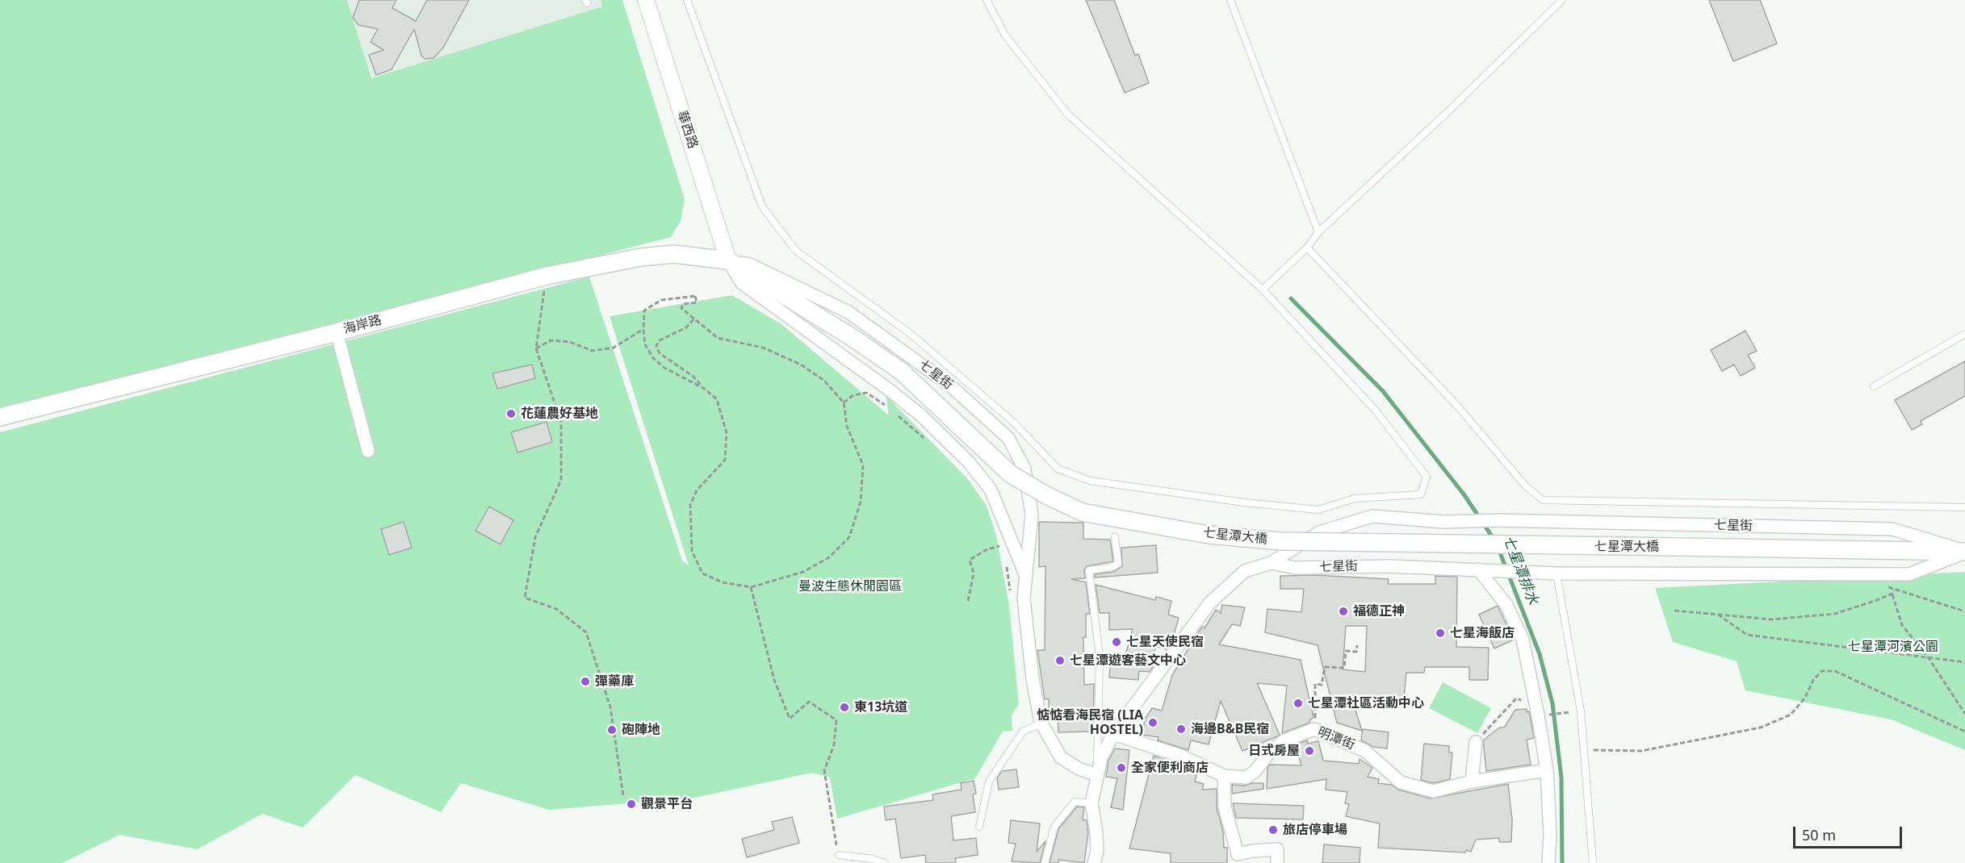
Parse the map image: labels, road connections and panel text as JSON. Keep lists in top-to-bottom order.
{
  "streets": {
    "main road": ["海岸路", "七星街", "七星潭大橋"],
    "street": ["華西路", "明潭街"]
  },
  "crossings": [
    ["華西路", "海岸路"],
    ["華西路", "七星街"],
    ["華西路", "七星潭大橋"],
    ["海岸路", "七星街"],
    ["海岸路", "七星潭大橋"],
    ["七星街", "七星潭大橋"],
    ["七星街", "明潭街"]
  ],
  "water": ["七星潭排水"],
  "parks": ["曼波生態休閒園區", "七星潭河濱公園"],
  "places": [
    "花蓮農好基地",
    "福德正神",
    "七星海飯店",
    "七星天使民宿",
    "七星潭遊客藝文中心",
    "彈藥庫",
    "七星潭社區活動中心",
    "東13坑道",
    "惦惦看海民宿 (LIA HOSTEL)",
    "海邊B&B民宿",
    "砲陣地",
    "日式房屋",
    "全家便利商店",
    "觀景平台",
    "旅店停車場"
  ],
  "scale_bar": "50 m"
}
